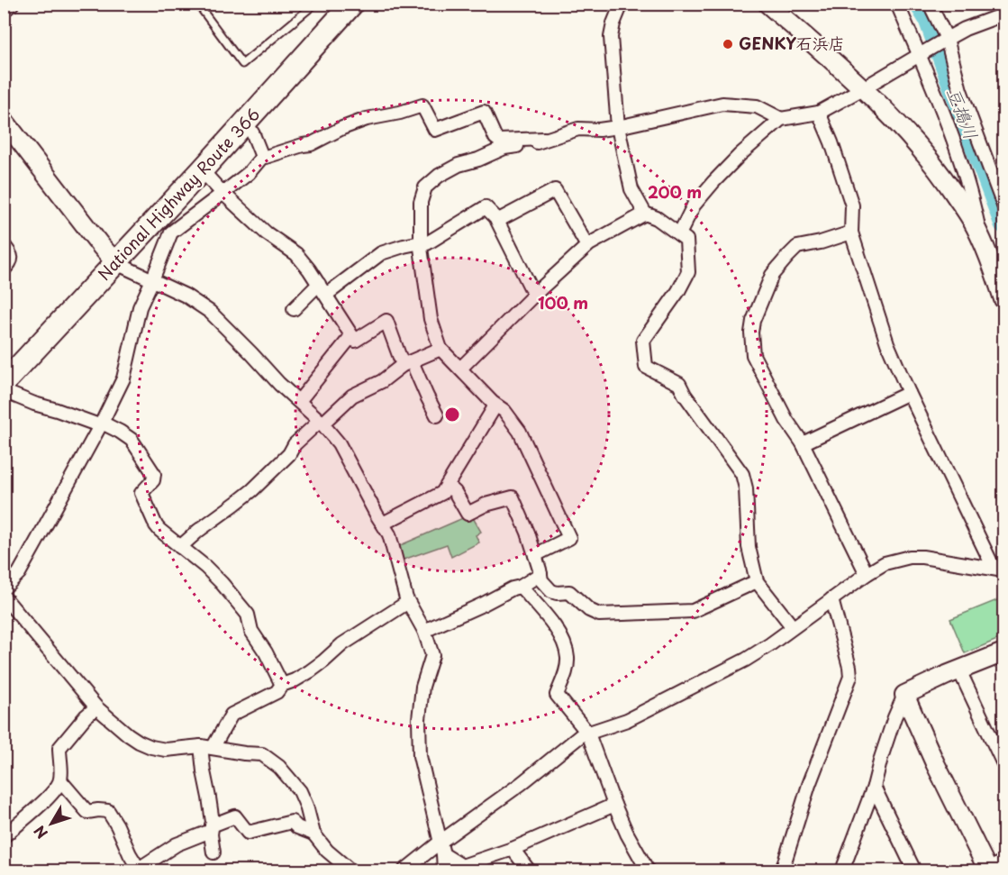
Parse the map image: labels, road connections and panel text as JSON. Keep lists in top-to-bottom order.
{
  "streets": {
    "highway": ["National Highway Route 366"]
  },
  "water": ["豆搗川"],
  "places": ["GENKY石浜店"],
  "north": "bottom left",
  "rings": ["200 m", "100 m"]
}
